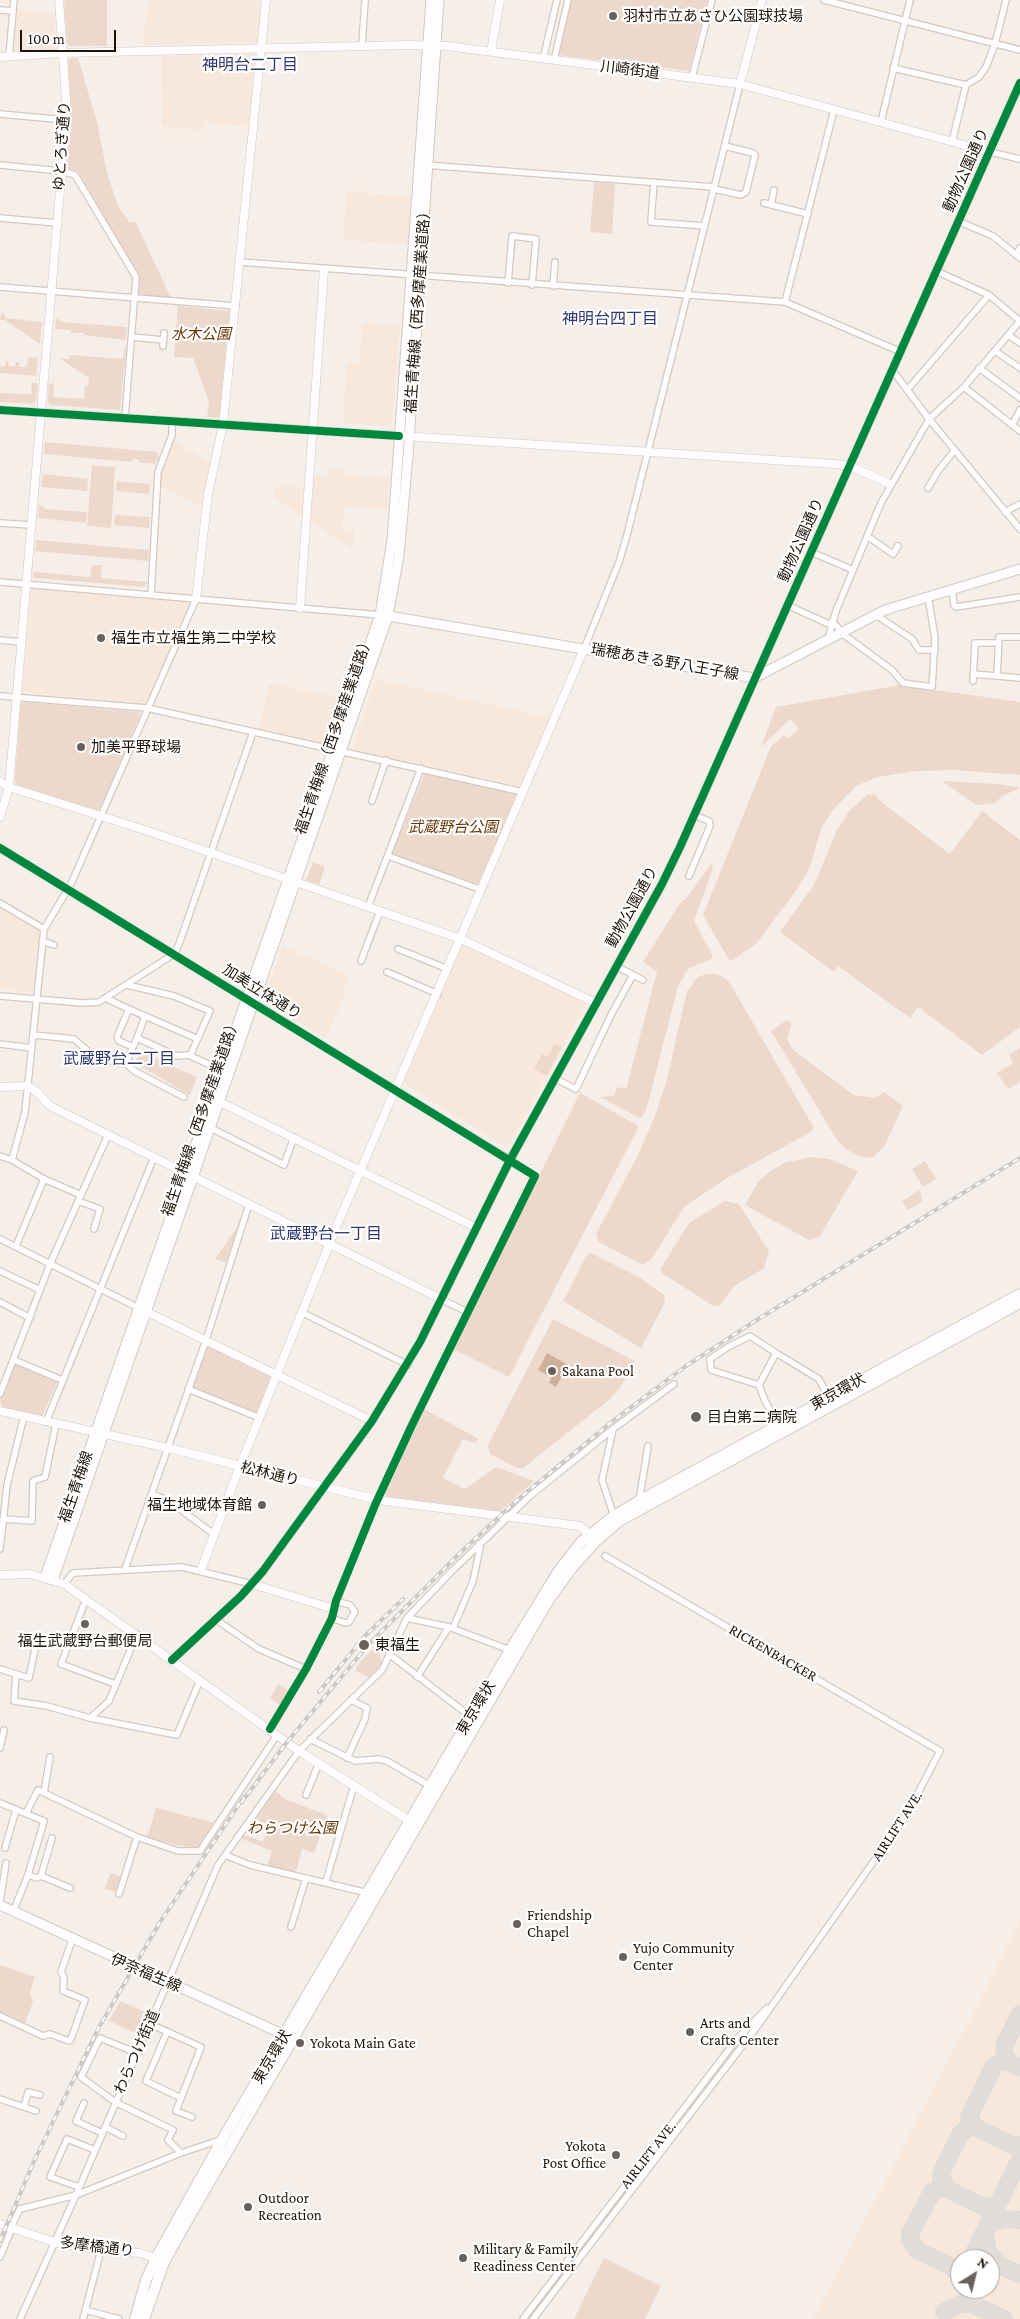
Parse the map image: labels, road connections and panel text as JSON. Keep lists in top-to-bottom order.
{
  "streets": {
    "highway": ["東京環状"],
    "main road": [
      "福生青梅線（西多摩産業道路）",
      "瑞穂あきる野八王子線",
      "福生青梅線",
      "伊奈福生線"
    ],
    "street": [
      "川崎街道",
      "ゆとろぎ通り",
      "動物公園通り",
      "加美立体通り",
      "松林通り",
      "RICKENBACKER",
      "AIRLIFT AVE.",
      "わらつけ街道",
      "多摩橋通り"
    ]
  },
  "crossings": [
    ["川崎街道", "ゆとろぎ通り"],
    ["川崎街道", "動物公園通り"],
    ["川崎街道", "福生青梅線（西多摩産業道路）"],
    ["動物公園通り", "瑞穂あきる野八王子線"],
    ["動物公園通り", "加美立体通り"],
    ["動物公園通り", "松林通り"],
    ["福生青梅線（西多摩産業道路）", "瑞穂あきる野八王子線"],
    ["福生青梅線（西多摩産業道路）", "加美立体通り"],
    ["福生青梅線（西多摩産業道路）", "松林通り"],
    ["福生青梅線（西多摩産業道路）", "福生青梅線"],
    ["東京環状", "松林通り"],
    ["東京環状", "伊奈福生線"],
    ["東京環状", "多摩橋通り"],
    ["松林通り", "福生青梅線"],
    ["松林通り", "わらつけ街道"],
    ["RICKENBACKER", "AIRLIFT AVE."],
    ["伊奈福生線", "わらつけ街道"],
    ["わらつけ街道", "多摩橋通り"]
  ],
  "districts": [
    "神明台二丁目",
    "神明台四丁目",
    "武蔵野台二丁目",
    "武蔵野台一丁目"
  ],
  "parks": ["水木公園", "武蔵野台公園", "わらつけ公園"],
  "places": [
    "羽村市立あさひ公園球技場",
    "福生市立福生第二中学校",
    "加美平野球場",
    "Sakana Pool",
    "目白第二病院",
    "福生地域体育館",
    "福生武蔵野台郵便局",
    "東福生",
    "Friendship Chapel",
    "Yujo Community Center",
    "Arts and Crafts Center",
    "Yokota Main Gate",
    "Yokota Post Office",
    "Outdoor Recreation",
    "Military & Family Readiness Center"
  ],
  "scale_bar": "100 m",
  "north": "top right"
}
